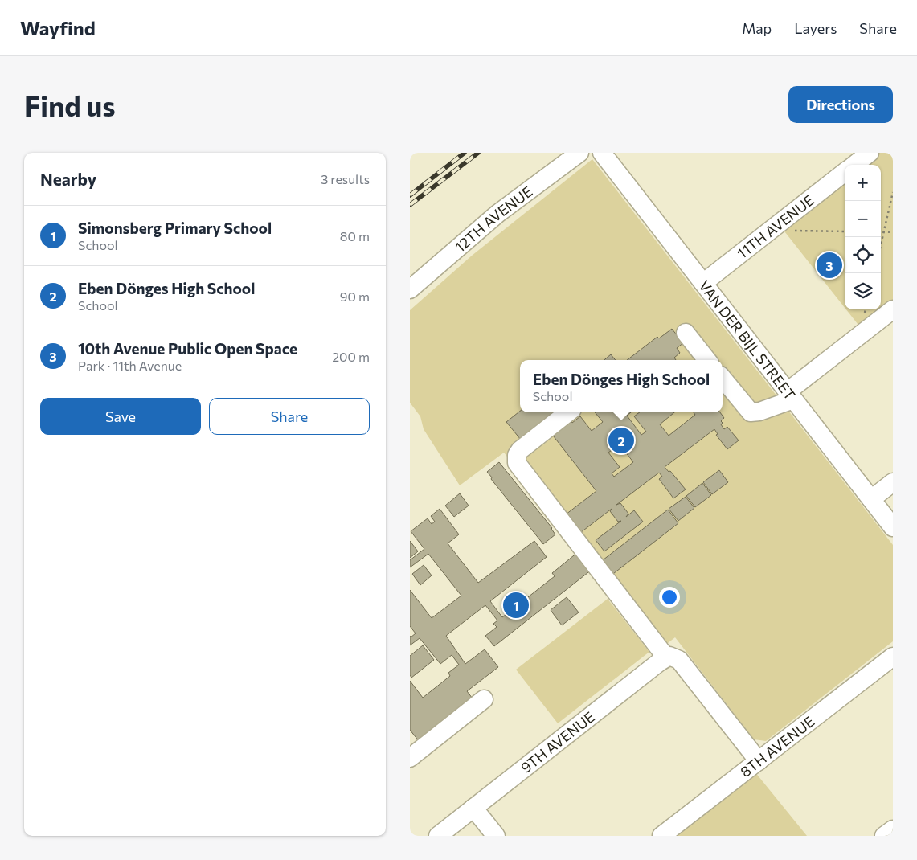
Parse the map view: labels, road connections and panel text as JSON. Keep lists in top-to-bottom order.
{
  "streets": {
    "street": [
      "12TH AVENUE",
      "11TH AVENUE",
      "VAN DER BIJL STREET",
      "9TH AVENUE",
      "8TH AVENUE"
    ]
  },
  "crossings": [
    ["11TH AVENUE", "VAN DER BIJL STREET"]
  ],
  "page": {
    "header": "Wayfind",
    "nav": ["Map", "Layers", "Share"],
    "buttons": [
      "Directions",
      ["Save", "Share"]
    ],
    "title": "Find us",
    "heading": ["Nearby", "3 results"],
    "map_buttons": ["+", "−"],
    "list": [
      {
        "mark": "1",
        "name": "Simonsberg Primary School",
        "note": "School",
        "value": "80 m"
      },
      {
        "mark": "2",
        "name": "Eben Dönges High School",
        "note": "School",
        "value": "90 m"
      },
      {
        "mark": "3",
        "name": "10th Avenue Public Open Space",
        "note": "Park · 11th Avenue",
        "value": "200 m"
      }
    ],
    "pins": ["3", "2", "1"],
    "popup": ["Eben Dönges High School", "School"]
  }
}
